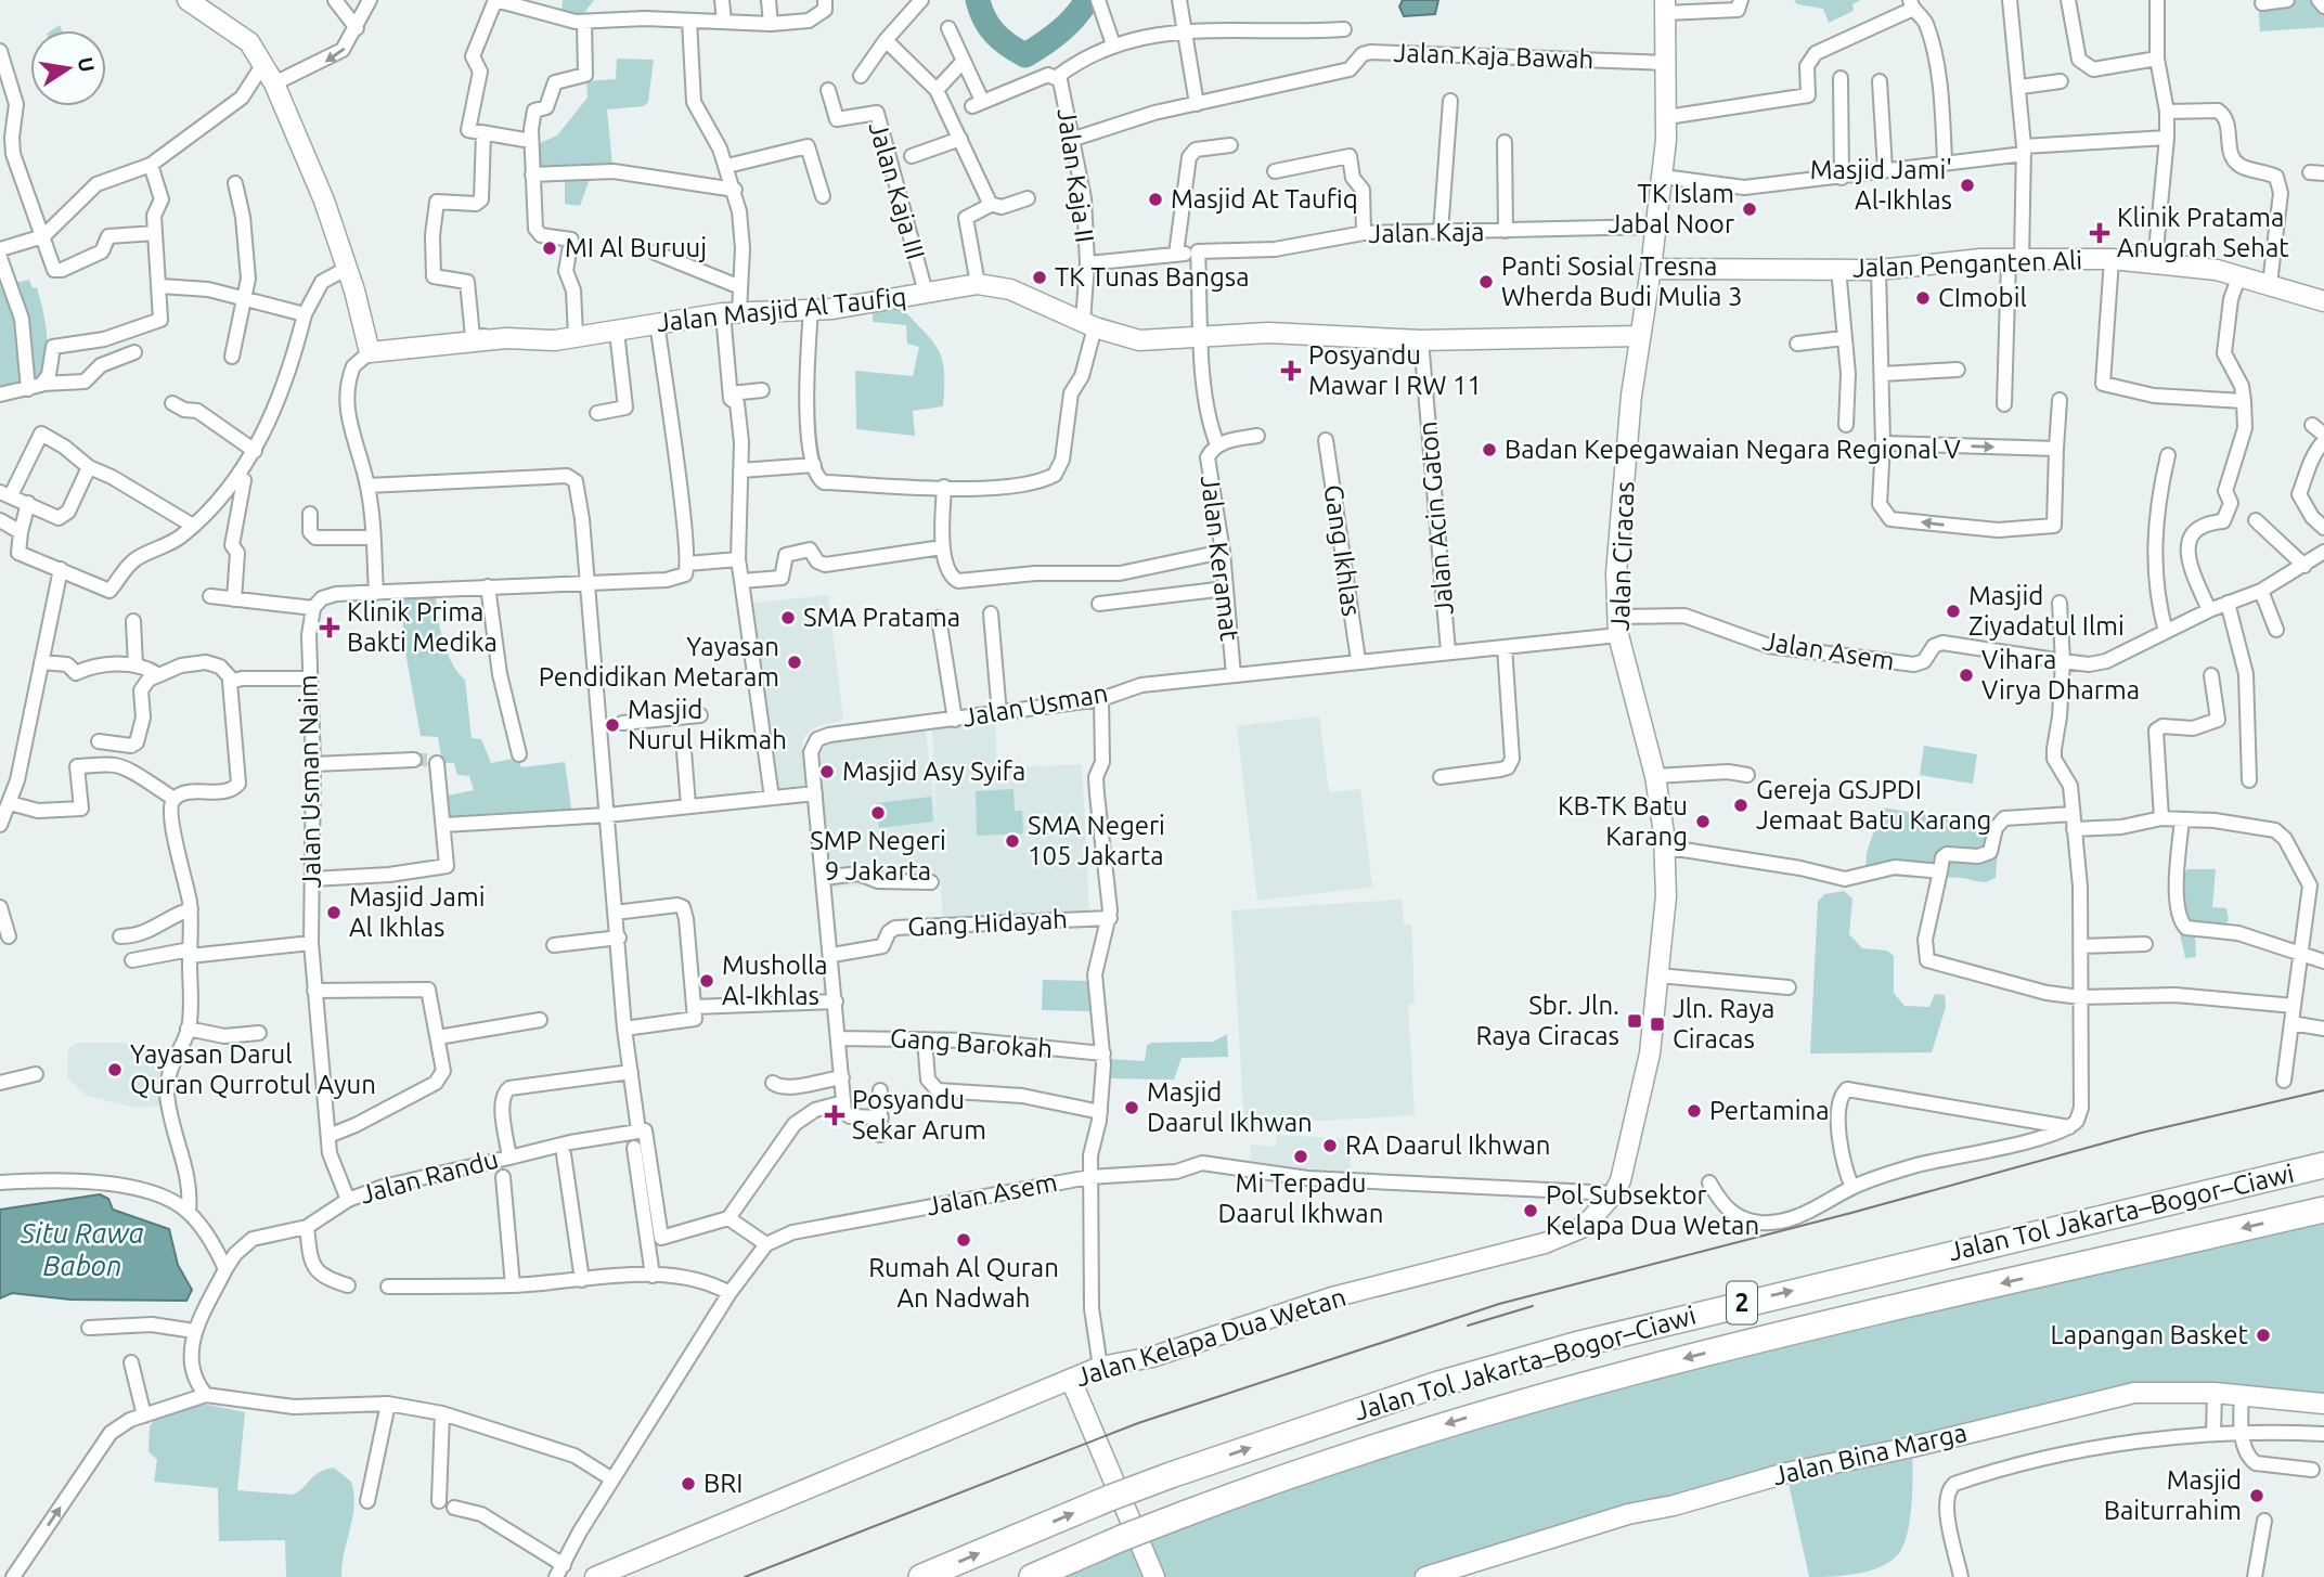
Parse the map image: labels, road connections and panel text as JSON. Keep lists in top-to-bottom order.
{
  "streets": {
    "highway": ["Jalan Tol Jakarta–Bogor–Ciawi", "2"],
    "street": [
      "Jalan Kaja Bawah",
      "Jalan Kaja II",
      "Jalan Kaja III",
      "Jalan Kaja",
      "Jalan Penganten Ali",
      "Jalan Masjid Al Taufiq",
      "Jalan Acin Gaton",
      "Gang Ikhlas",
      "Jalan Ciracas",
      "Jalan Keramat",
      "Jalan Asem",
      "Jalan Usman",
      "Jalan Usman Naim",
      "Gang Hidayah",
      "Gang Barokah",
      "Jalan Randu",
      "Jalan Kelapa Dua Wetan",
      "Jalan Bina Marga"
    ]
  },
  "crossings": [
    ["Jalan Kaja Bawah", "Jalan Kaja II"],
    ["Jalan Kaja Bawah", "Jalan Ciracas"],
    ["Jalan Kaja II", "Jalan Kaja"],
    ["Jalan Kaja II", "Jalan Masjid Al Taufiq"],
    ["Jalan Kaja III", "Jalan Masjid Al Taufiq"],
    ["Jalan Kaja", "Jalan Ciracas"],
    ["Jalan Penganten Ali", "Jalan Ciracas"],
    ["Jalan Masjid Al Taufiq", "Jalan Acin Gaton"],
    ["Jalan Masjid Al Taufiq", "Jalan Ciracas"],
    ["Jalan Masjid Al Taufiq", "Jalan Keramat"],
    ["Jalan Acin Gaton", "Jalan Usman"],
    ["Gang Ikhlas", "Jalan Usman"],
    ["Jalan Ciracas", "Jalan Asem"],
    ["Jalan Ciracas", "Jalan Usman"],
    ["Jalan Ciracas", "Jalan Kelapa Dua Wetan"],
    ["Jalan Keramat", "Jalan Usman"],
    ["Jalan Asem", "Jalan Usman"],
    ["Jalan Asem", "Jalan Kelapa Dua Wetan"],
    ["Jalan Usman", "Gang Hidayah"],
    ["Jalan Usman", "Gang Barokah"],
    ["Jalan Usman Naim", "Jalan Randu"]
  ],
  "water": ["Situ Rawa Babon"],
  "places": {
    "other": [
      "Masjid Jami' Al-Ikhlas",
      "Masjid At Taufiq",
      "TK Islam Jabal Noor",
      "MI Al Buruuj",
      "TK Tunas Bangsa",
      "Panti Sosial Tresna Wherda Budi Mulia 3",
      "CImobil",
      "Badan Kepegawaian Negara Regional V",
      "Masjid Ziyadatul Ilmi",
      "SMA Pratama",
      "Yayasan Pendidikan Metaram",
      "Vihara Virya Dharma",
      "Masjid Nurul Hikmah",
      "Masjid Asy Syifa",
      "Gereja GSJPDI Jemaat Batu Karang",
      "SMP Negeri 9 Jakarta",
      "KB-TK Batu Karang",
      "SMA Negeri 105 Jakarta",
      "Masjid Jami Al Ikhlas",
      "Musholla Al-Ikhlas",
      "Yayasan Darul Quran Qurrotul Ayun",
      "Masjid Daarul Ikhwan",
      "Pertamina",
      "RA Daarul Ikhwan",
      "Mi Terpadu Daarul Ikhwan",
      "Pol Subsektor Kelapa Dua Wetan",
      "Rumah Al Quran An Nadwah",
      "Lapangan Basket",
      "BRI",
      "Masjid Baiturrahim"
    ],
    "health": [
      "Klinik Pratama Anugrah Sehat",
      "Posyandu Mawar I RW 11",
      "Klinik Prima Bakti Medika",
      "Posyandu Sekar Arum"
    ],
    "transit": ["Sbr. Jln. Raya Ciracas", "Jln. Raya Ciracas"]
  },
  "north": "right"
}
